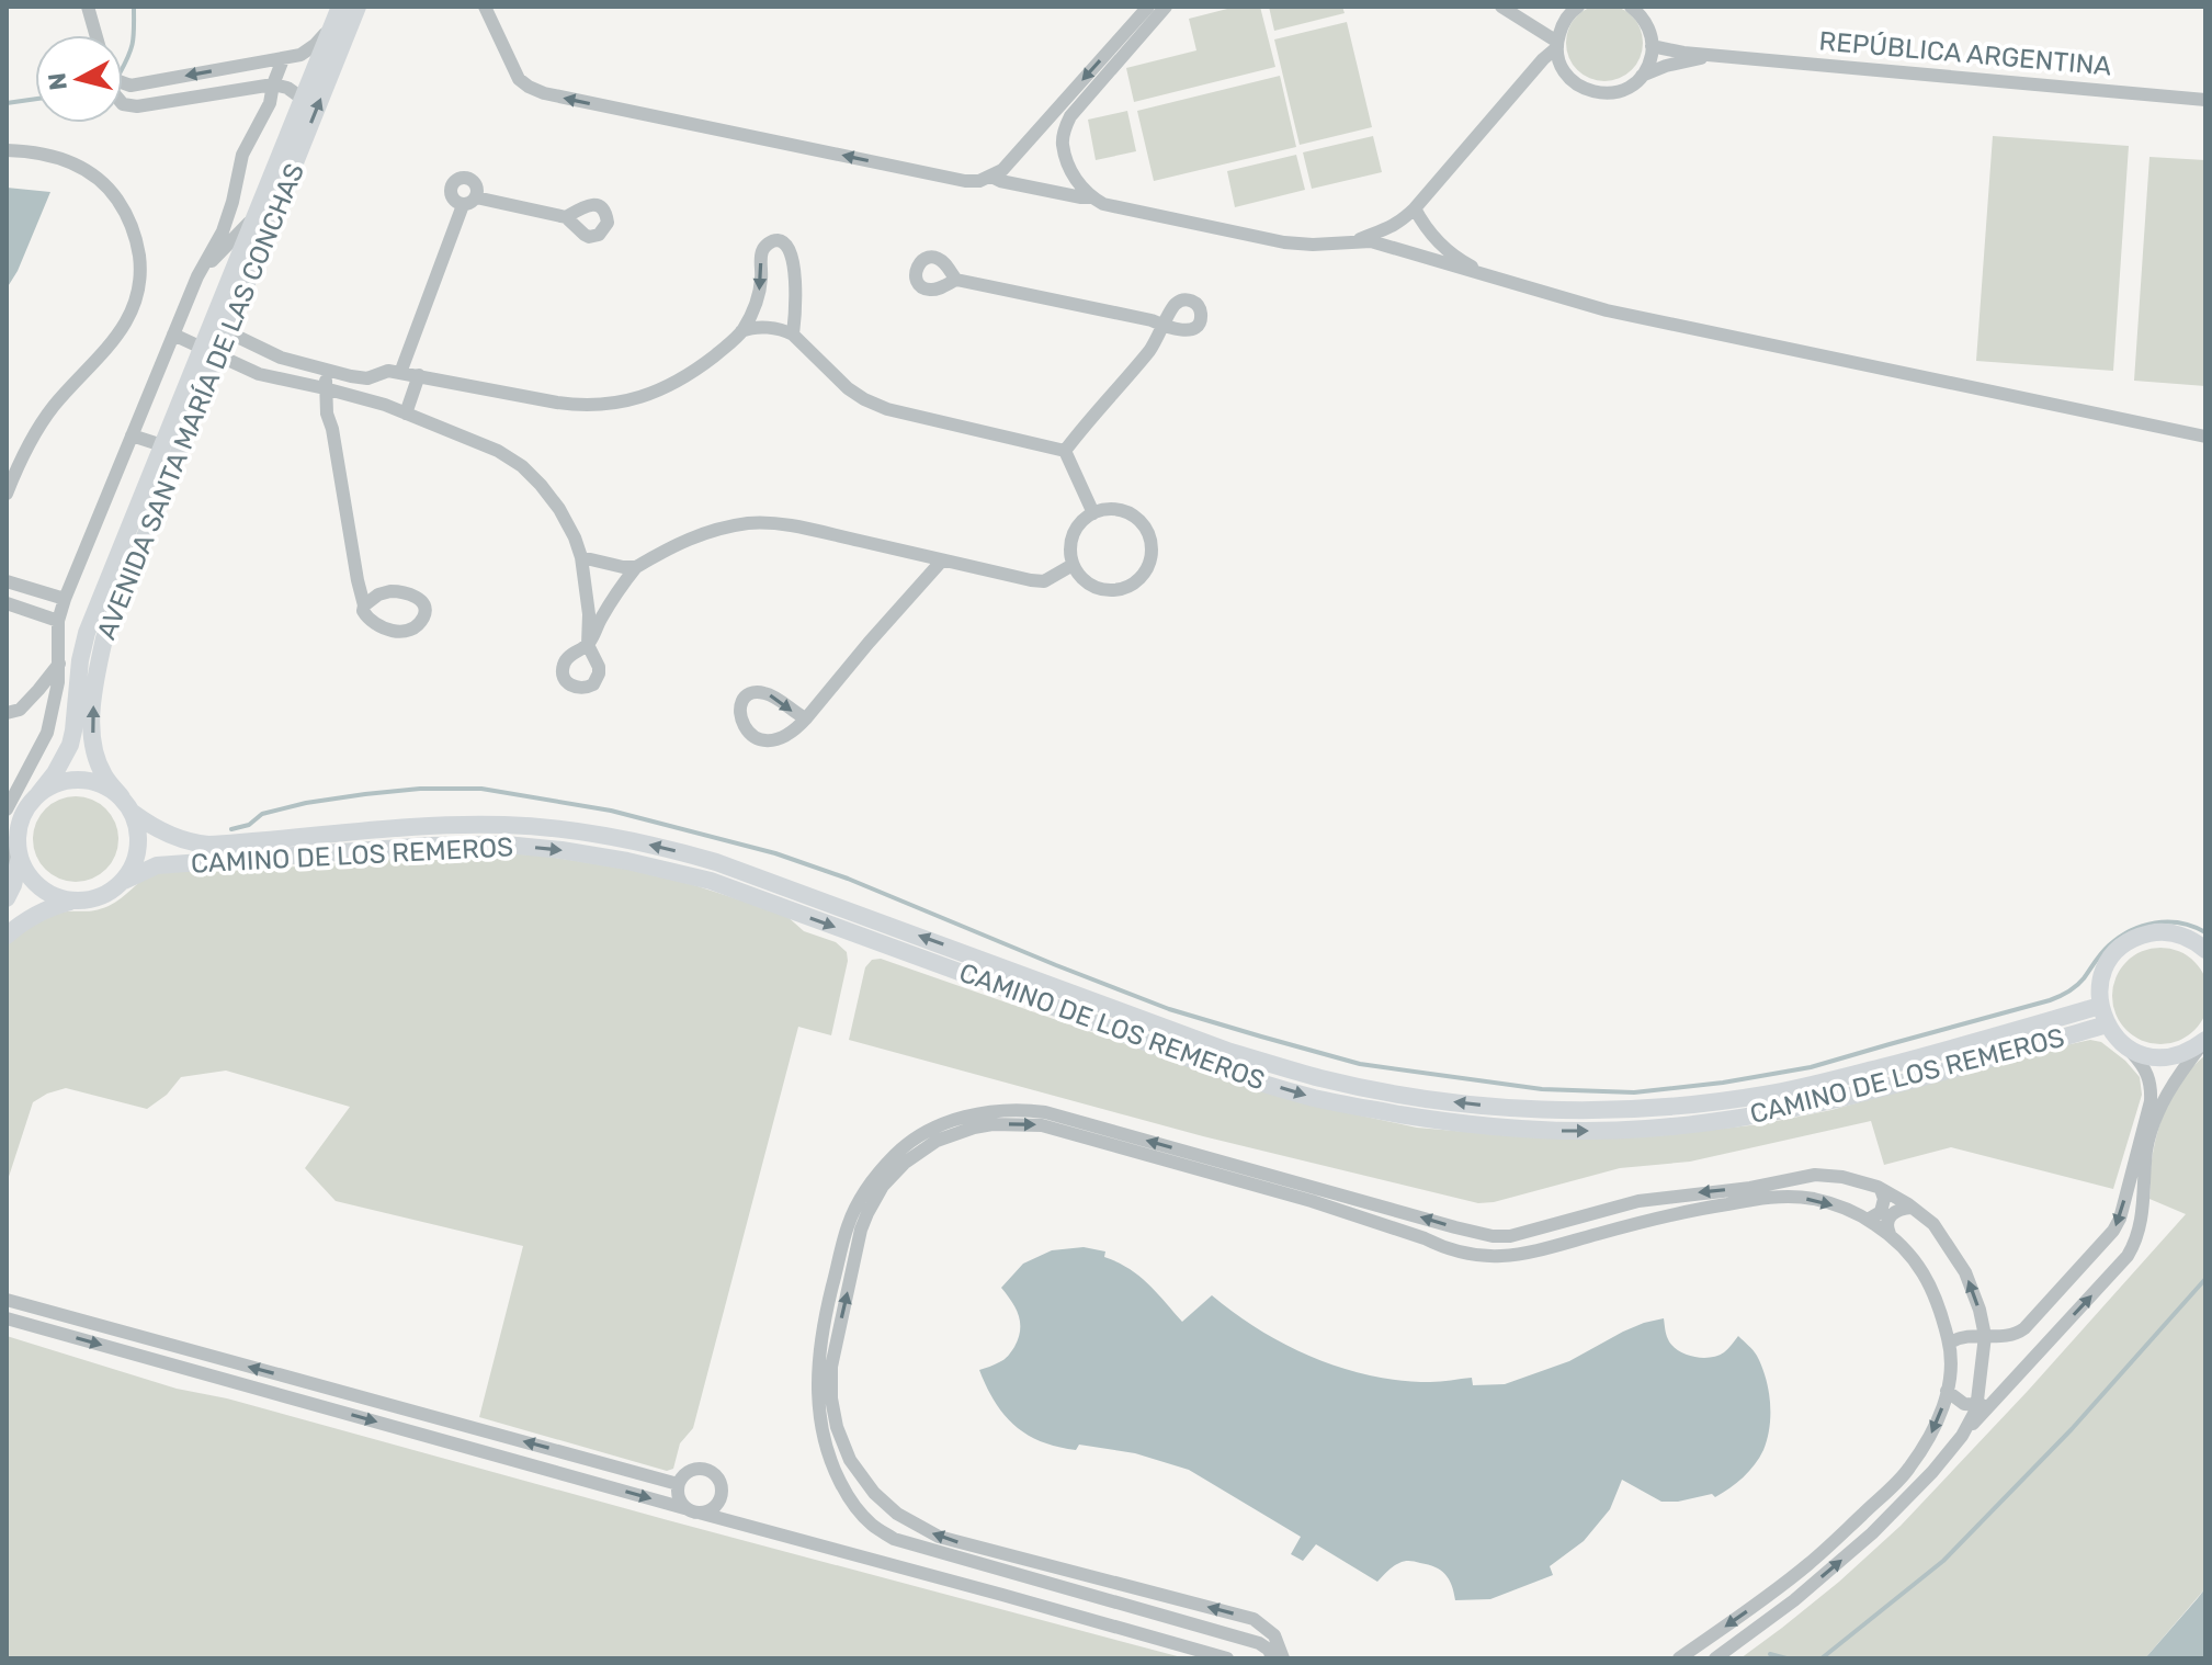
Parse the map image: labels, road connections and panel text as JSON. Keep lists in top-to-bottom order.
{
  "streets": {
    "main road": ["AVENIDA SANTA MARÍA DE LAS CONCHAS", "CAMINO DE LOS REMEROS"],
    "street": ["REPÚBLICA ARGENTINA"]
  },
  "crossings": [
    ["AVENIDA SANTA MARÍA DE LAS CONCHAS", "CAMINO DE LOS REMEROS"]
  ],
  "north": "left"
}
